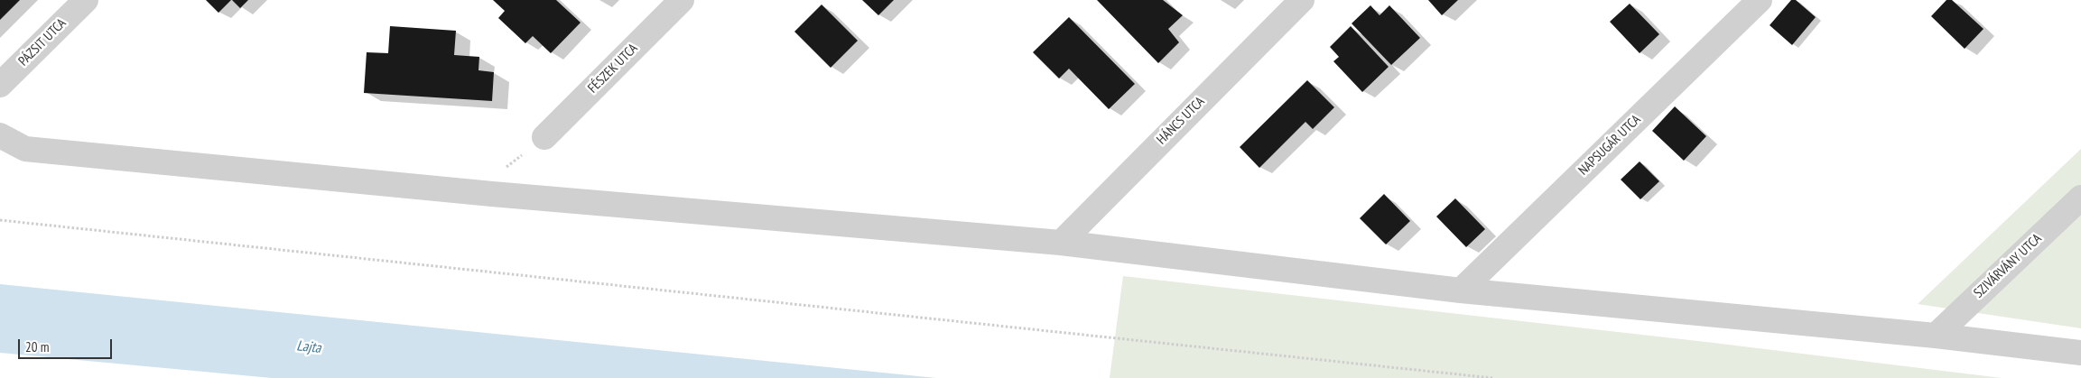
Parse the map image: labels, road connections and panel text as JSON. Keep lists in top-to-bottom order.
{
  "streets": {
    "street": [
      "PÁZSIT UTCA",
      "FÉSZEK UTCA",
      "HÁNCS UTCA",
      "NAPSUGÁR UTCA",
      "SZIVÁRVÁNY UTCA"
    ]
  },
  "water": ["Lajta"],
  "scale_bar": "20 m"
}
